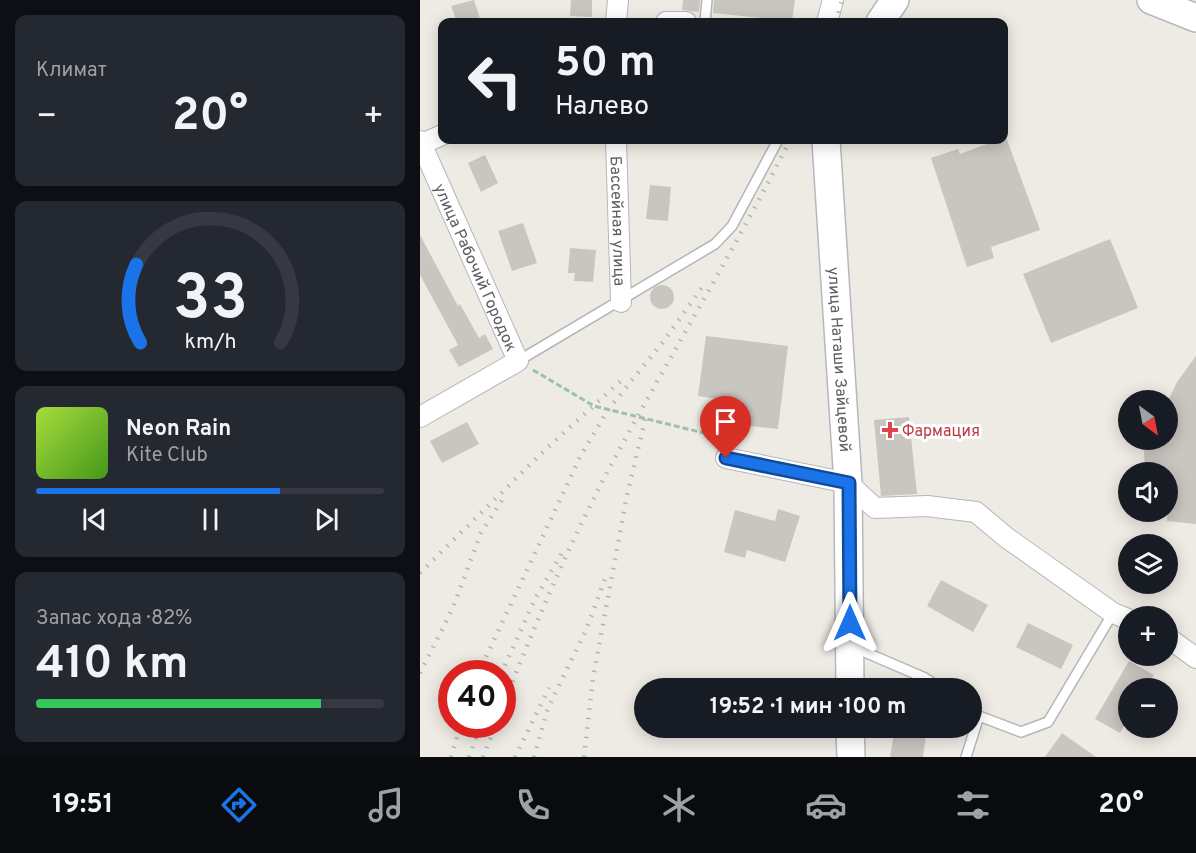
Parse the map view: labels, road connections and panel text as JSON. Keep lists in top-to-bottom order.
{
  "streets": {
    "street": ["Бассейная улица", "улица Рабочий Городок", "улица Наташи Зайцевой"]
  },
  "places": {
    "health": ["Фармация"]
  },
  "north": "bottom right",
  "page": {
    "tile": [
      "Климат",
      ["Запас хода · 82%", "410 km"]
    ],
    "turn": ["50 m", "Налево"],
    "heat": ["−", "20°", "+"],
    "map_buttons": ["+", "−"],
    "song": ["Neon Rain", "Kite Club"],
    "limit": "40",
    "trip": "19:52 · 1 мин · 100 m",
    "tabs": ["19:51", "20°"],
    "gauge": ["33", "km/h"]
  }
}
